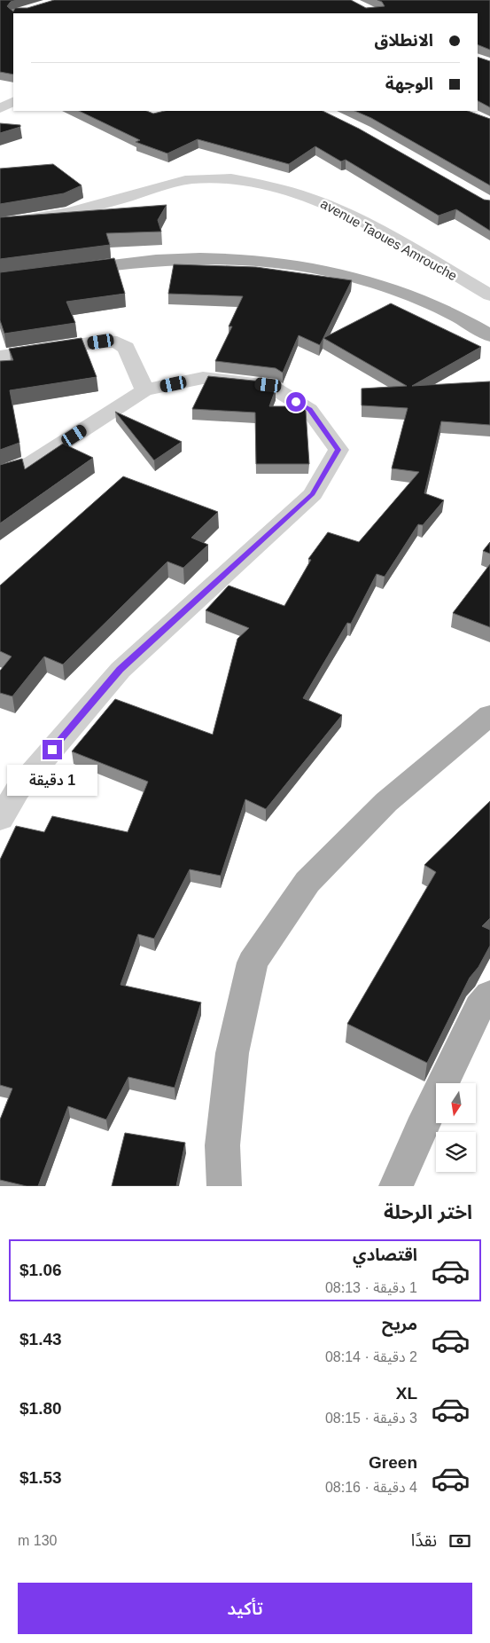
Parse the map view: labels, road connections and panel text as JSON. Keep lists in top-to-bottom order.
{
  "streets": {
    "street": ["avenue Taoues Amrouche"]
  },
  "north": "bottom",
  "page": {
    "banner": ["الانطلاق", "الوجهة"],
    "bubble": "1 دقيقة",
    "heading": "اختر الرحلة",
    "list": [
      {
        "name": "اقتصادي",
        "note": "1 دقيقة · 08:13",
        "value": "$1.06"
      },
      {
        "name": "مريح",
        "note": "2 دقيقة · 08:14",
        "value": "$1.43"
      },
      {
        "name": "XL",
        "note": "3 دقيقة · 08:15",
        "value": "$1.80"
      },
      {
        "name": "Green",
        "note": "4 دقيقة · 08:16",
        "value": "$1.53"
      }
    ],
    "pay": ["نقدًا", "130 m"],
    "buttons": "تأكيد"
  }
}
